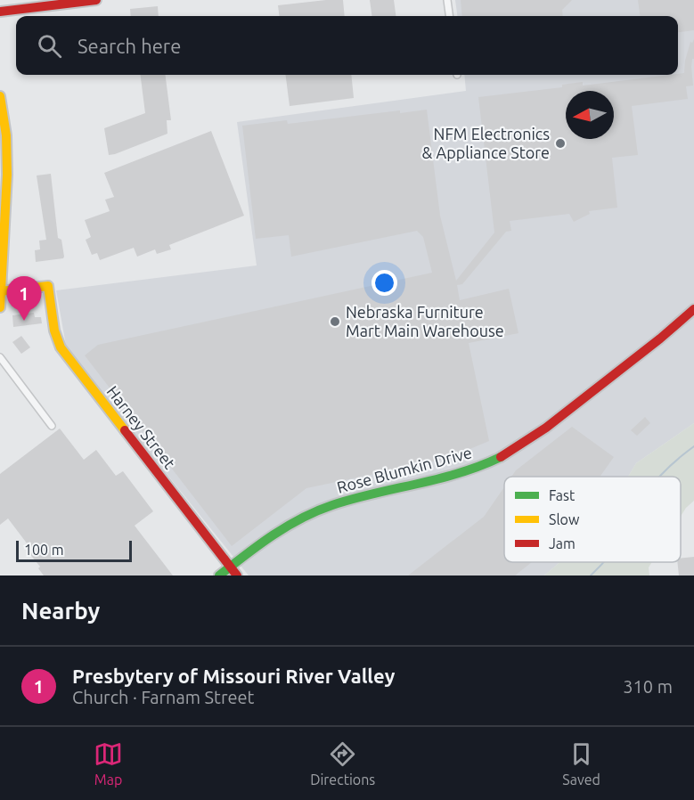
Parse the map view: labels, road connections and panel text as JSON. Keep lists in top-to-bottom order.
{
  "streets": {
    "main road": ["Harney Street", "Rose Blumkin Drive"]
  },
  "crossings": [
    ["Harney Street", "Rose Blumkin Drive"]
  ],
  "places": ["NFM Electronics & Appliance Store", "Nebraska Furniture Mart Main Warehouse"],
  "legend": ["Fast", "Slow", "Jam"],
  "scale_bar": "100 m",
  "north": "left",
  "page": {
    "search": "Search here",
    "pins": "1",
    "scale": "100 m",
    "heading": "Nearby",
    "list": [
      {
        "mark": "1",
        "name": "Presbytery of Missouri River Valley",
        "note": "Church · Farnam Street",
        "value": "310 m"
      }
    ],
    "nav": ["Map", "Directions", "Saved"]
  }
}
